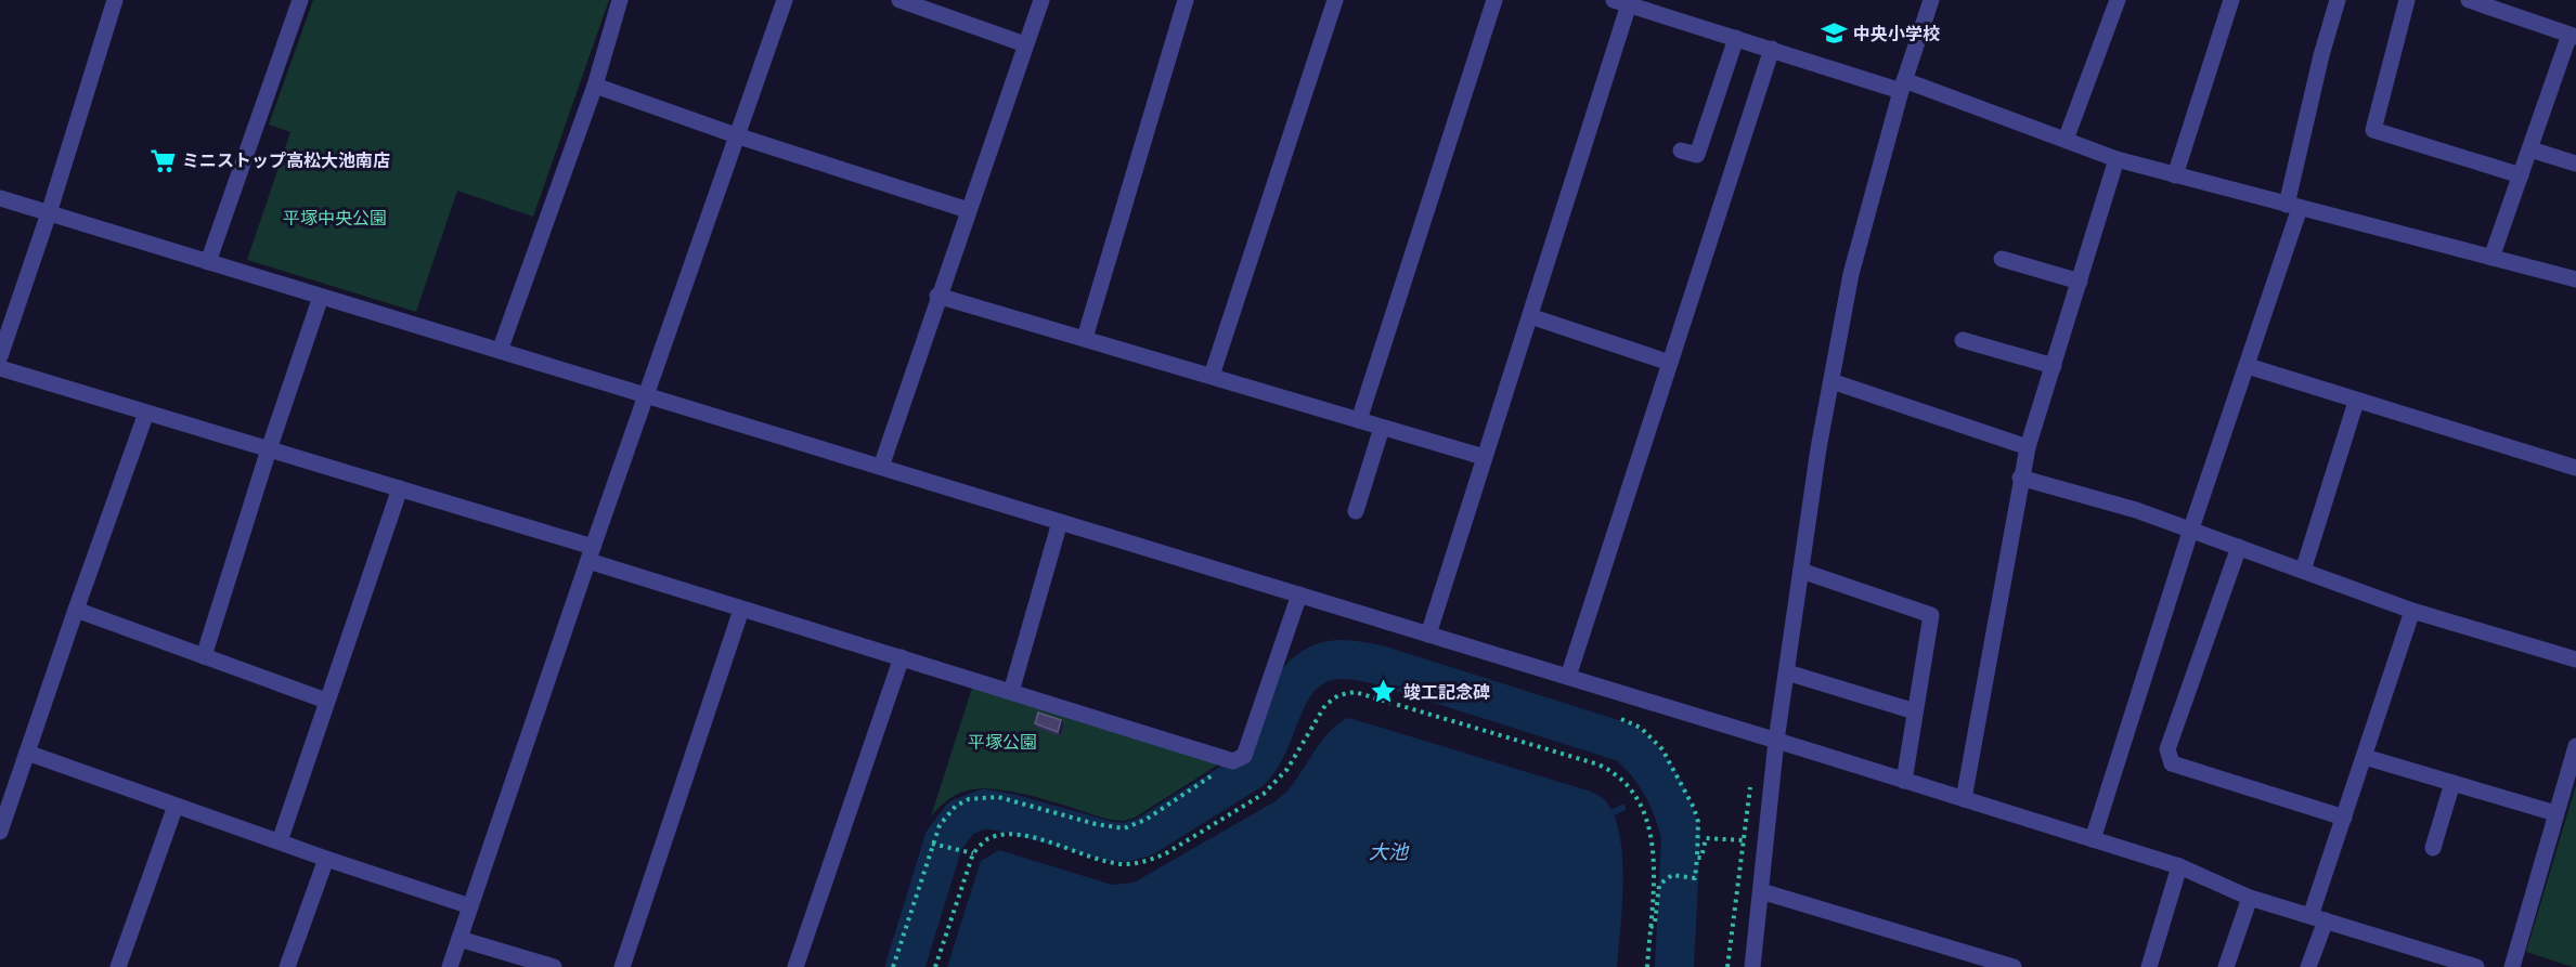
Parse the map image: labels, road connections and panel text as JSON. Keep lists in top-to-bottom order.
{
  "water": ["大池"],
  "parks": ["平塚中央公園", "平塚公園"],
  "places": {
    "school or university": ["中央小学校"],
    "supermarket": ["ミニストップ高松大池南店"],
    "place": ["竣工記念碑"]
  }
}
